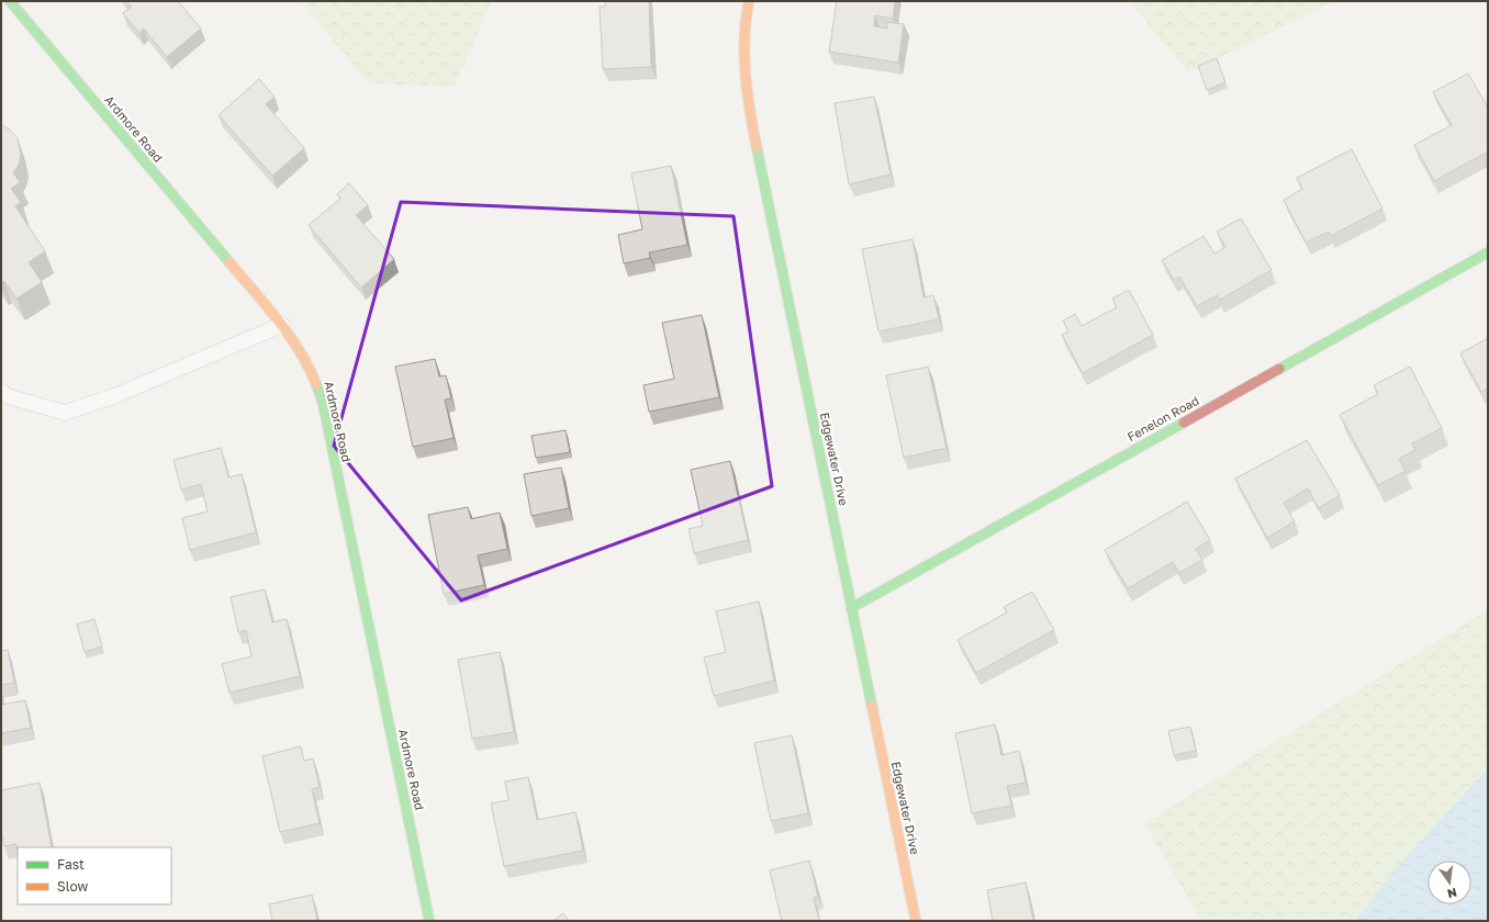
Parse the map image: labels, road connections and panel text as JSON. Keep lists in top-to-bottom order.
{
  "streets": {
    "street": ["Ardmore Road", "Fenelon Road", "Edgewater Drive"]
  },
  "crossings": [
    ["Fenelon Road", "Edgewater Drive"]
  ],
  "legend": ["Fast", "Slow"],
  "north": "bottom"
}
